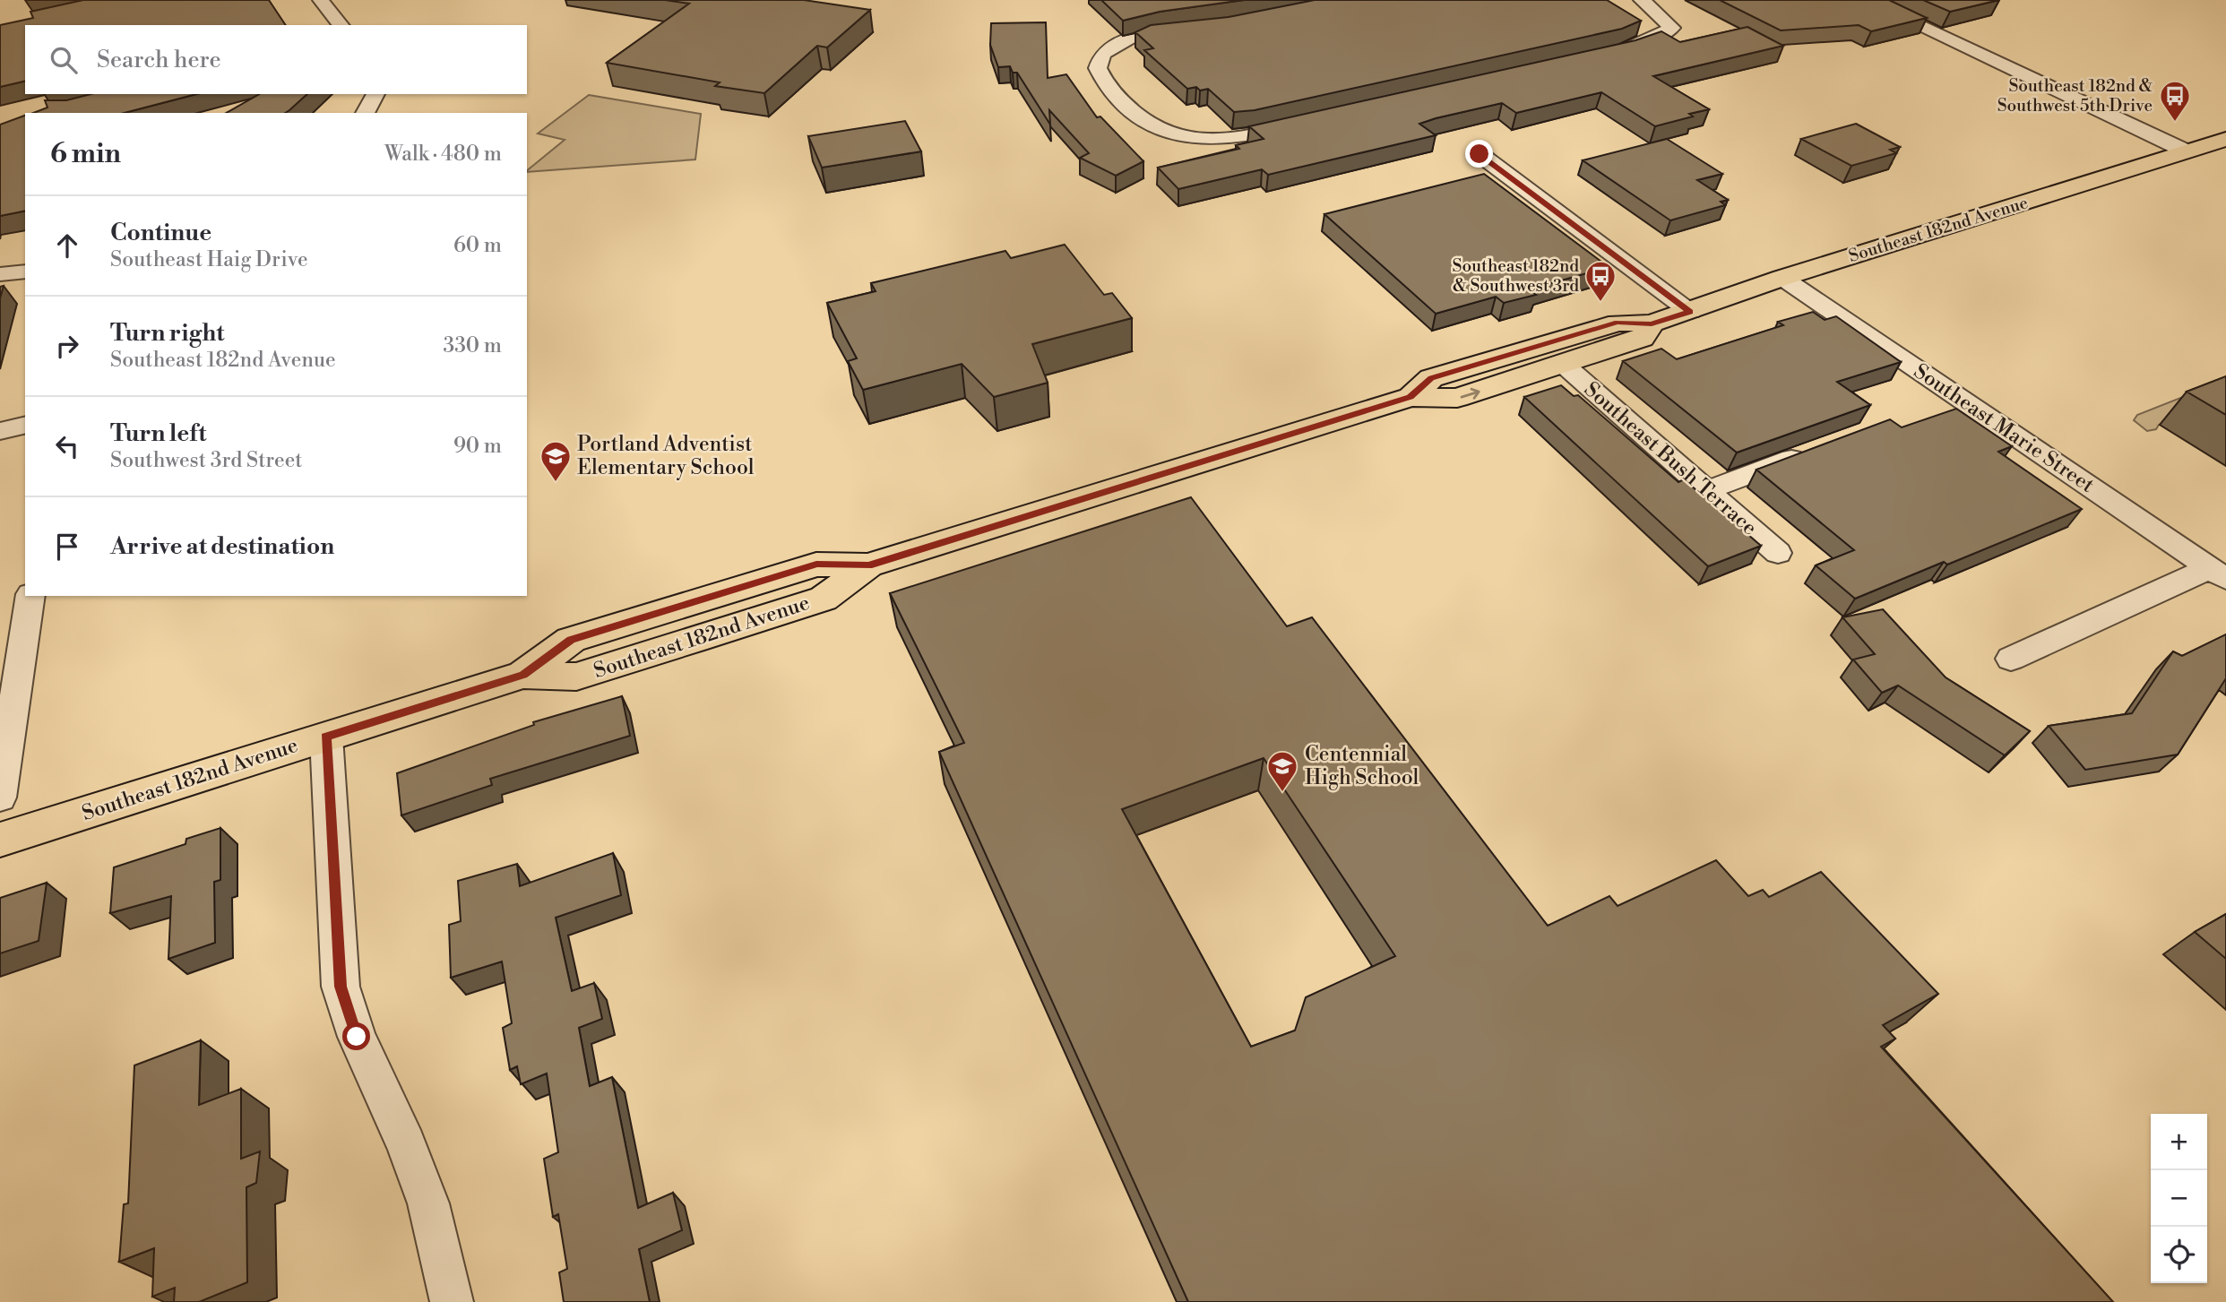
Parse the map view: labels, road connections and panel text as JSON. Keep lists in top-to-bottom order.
{
  "streets": {
    "main road": ["Southeast 182nd Avenue"],
    "street": ["Southeast Marie Street", "Southeast Bush Terrace"]
  },
  "crossings": [
    ["Southeast 182nd Avenue", "Southeast Marie Street"],
    ["Southeast 182nd Avenue", "Southeast Bush Terrace"]
  ],
  "places": {
    "bus stop": ["Southeast 182nd & Southwest 5th Drive", "Southeast 182nd & Southwest 3rd"],
    "school or university": ["Portland Adventist Elementary School", "Centennial High School"]
  },
  "page": {
    "search": "Search here",
    "heading": ["6 min", "Walk · 480 m"],
    "list": [
      ["Continue", "Southeast Haig Drive", "60 m"],
      ["Turn right", "Southeast 182nd Avenue", "330 m"],
      ["Turn left", "Southwest 3rd Street", "90 m"],
      "Arrive at destination"
    ],
    "map_buttons": ["+", "−"]
  }
}
